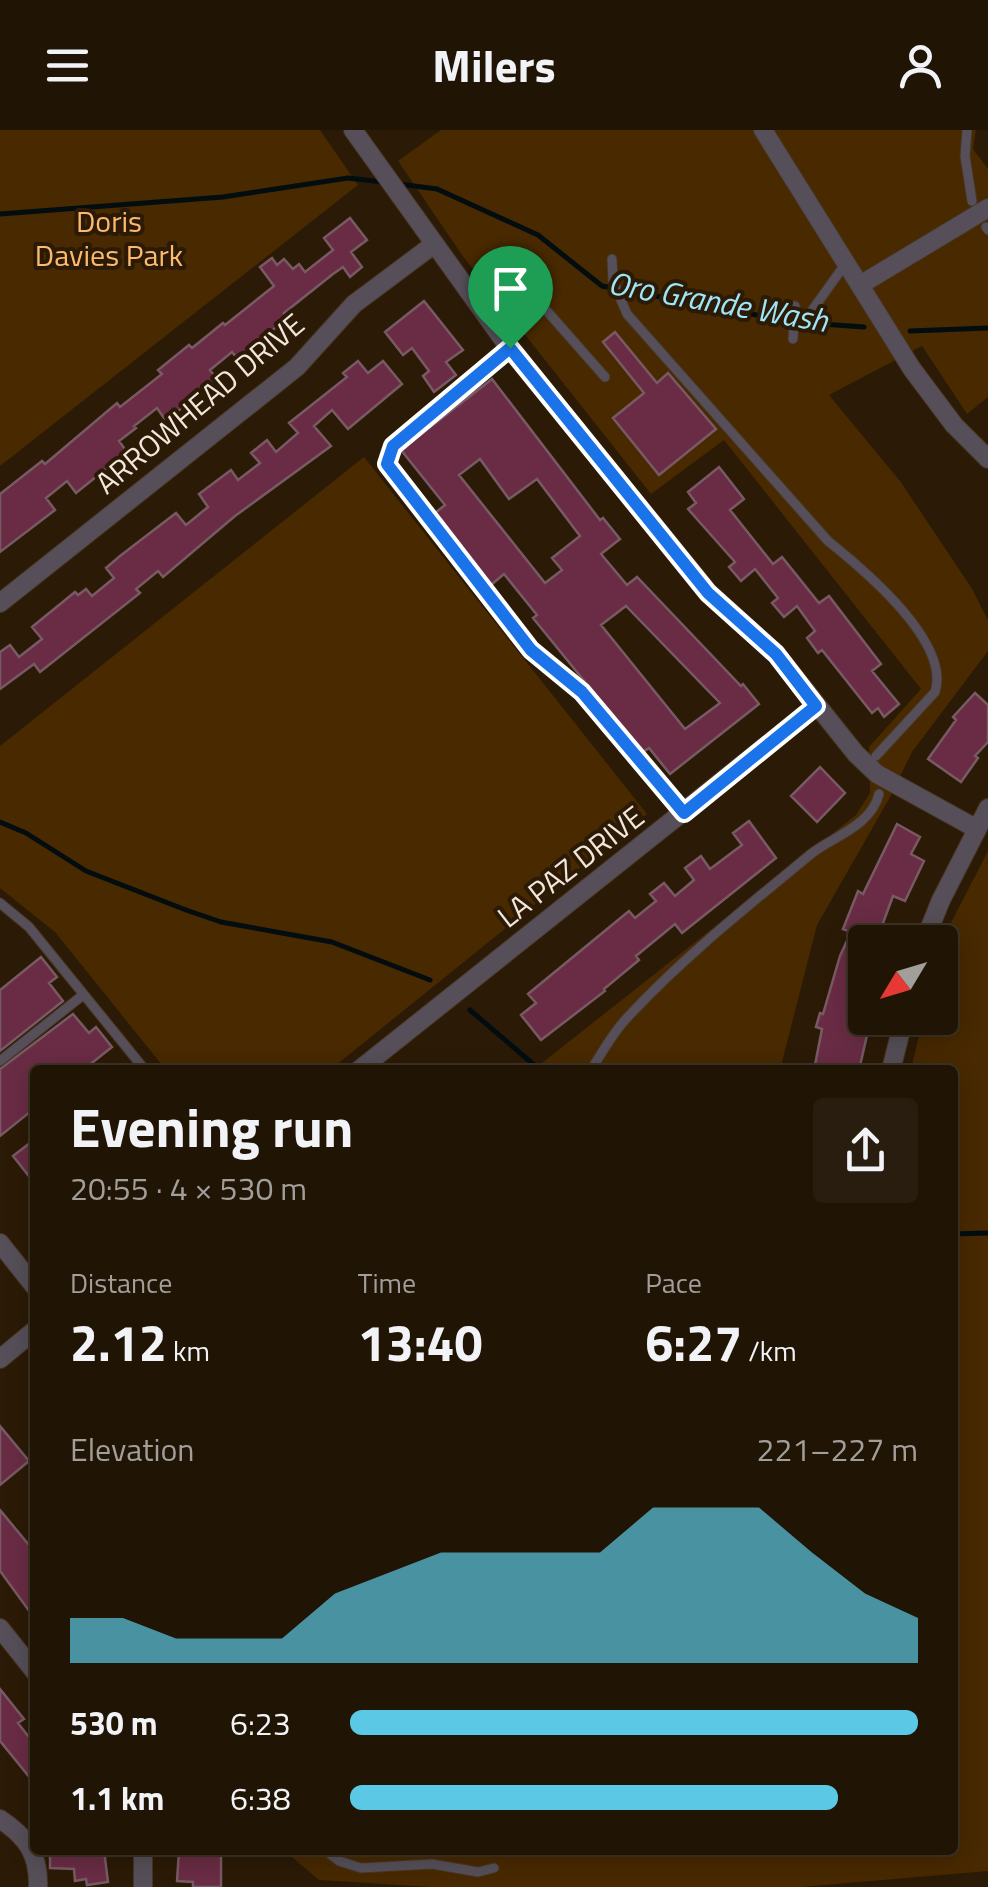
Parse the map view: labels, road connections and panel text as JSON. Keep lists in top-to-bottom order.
{
  "streets": {
    "street": ["ARROWHEAD DRIVE", "LA PAZ DRIVE"]
  },
  "water": ["Oro Grande Wash"],
  "parks": ["Doris Davies Park"],
  "north": "bottom left",
  "page": {
    "header": "Milers",
    "heading": ["Evening run", "20:55 · 4 × 530 m"],
    "stats": [
      ["Distance", "2.12 km"],
      ["Time", "13:40"],
      ["Pace", "6:27 /km"]
    ],
    "chart": ["Elevation", "221–227 m"],
    "list": [
      {
        "name": "530 m",
        "note": "6:23"
      },
      {
        "name": "1.1 km",
        "note": "6:38"
      }
    ]
  }
}
